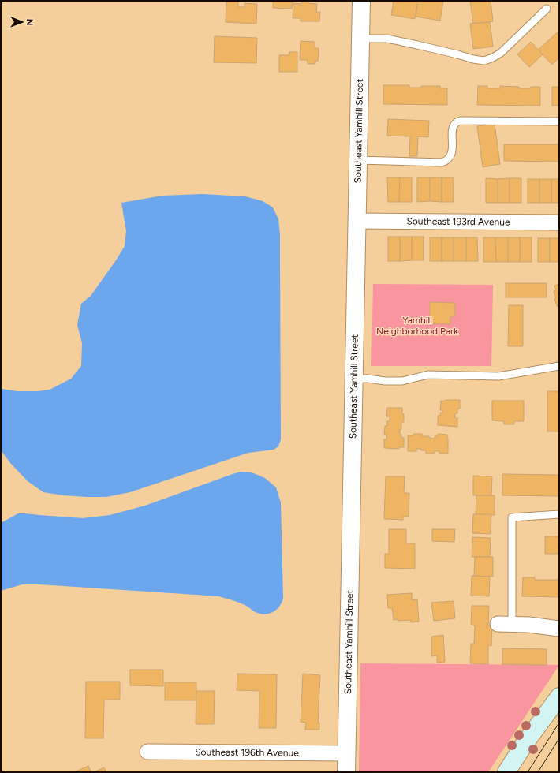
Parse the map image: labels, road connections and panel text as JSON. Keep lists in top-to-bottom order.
{
  "streets": {
    "street": ["Southeast Yamhill Street", "Southeast 193rd Avenue", "Southeast 196th Avenue"]
  },
  "crossings": [
    ["Southeast Yamhill Street", "Southeast 193rd Avenue"],
    ["Southeast Yamhill Street", "Southeast 196th Avenue"]
  ],
  "parks": ["Yamhill Neighborhood Park"],
  "north": "right"
}
